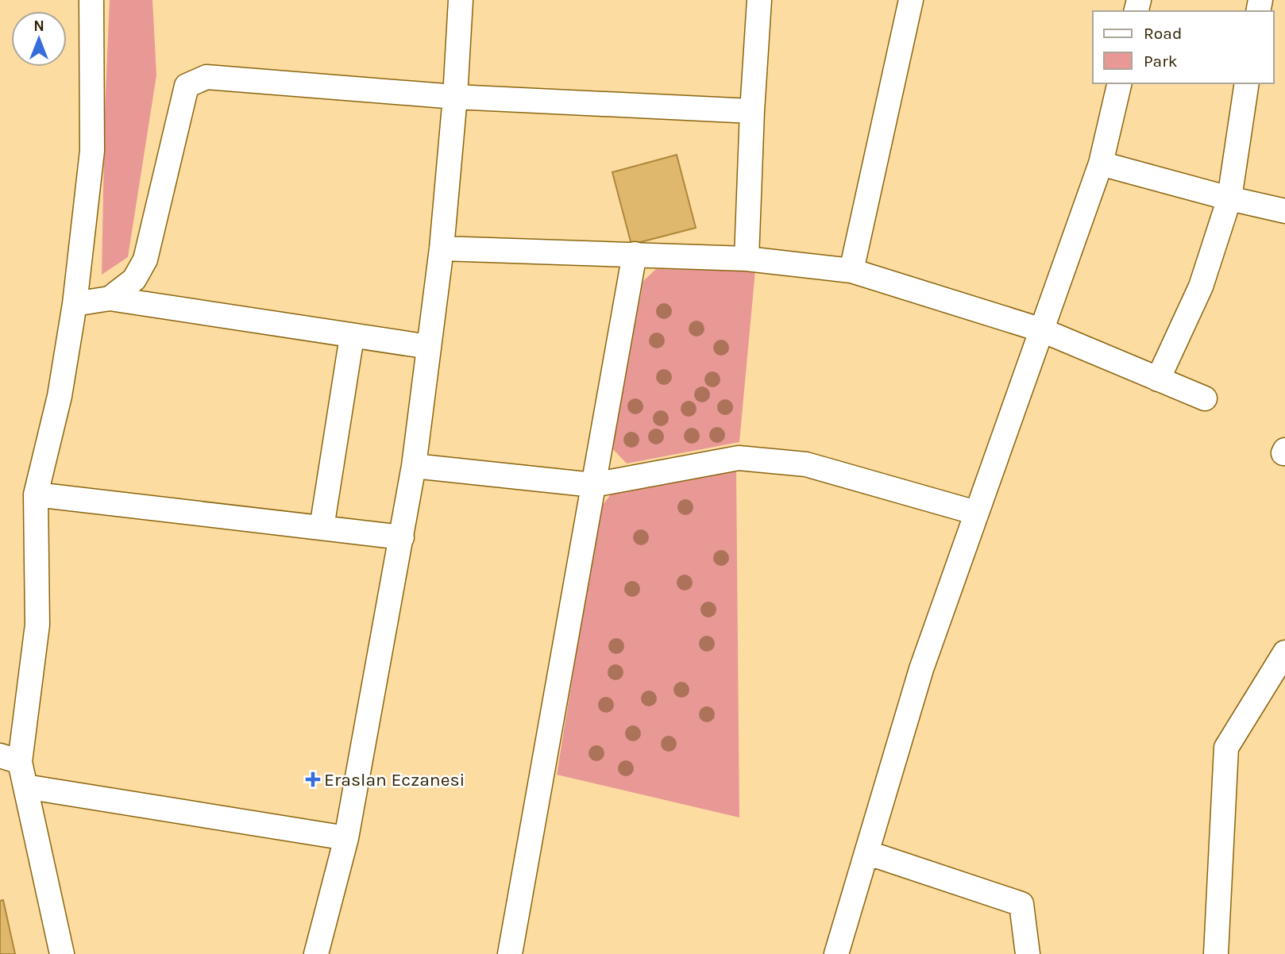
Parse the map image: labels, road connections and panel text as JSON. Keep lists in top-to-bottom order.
{
  "places": {
    "health": ["Eraslan Eczanesi"]
  },
  "legend": ["Road", "Park"],
  "north": "top"
}
